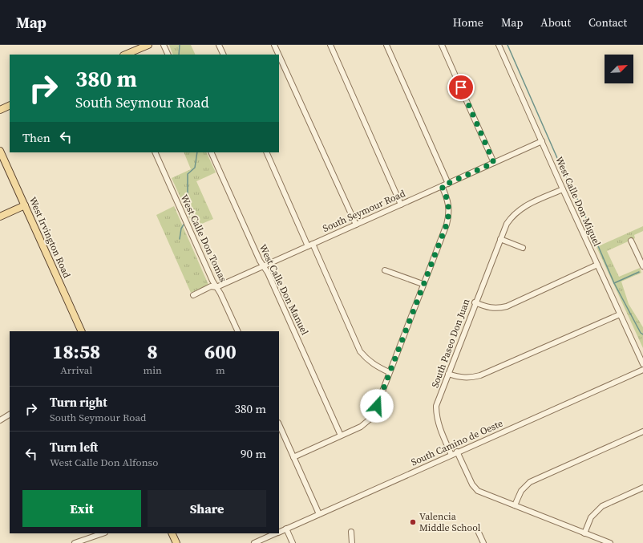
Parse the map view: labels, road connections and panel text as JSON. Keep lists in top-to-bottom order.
{
  "streets": {
    "main road": ["West Irvington Road"],
    "street": [
      "West Calle Don Miguel",
      "South Seymour Road",
      "West Calle Don Tomas",
      "West Calle Don Manuel",
      "South Paseo Don Juan",
      "South Camino de Oeste"
    ]
  },
  "crossings": [
    ["West Calle Don Miguel", "South Seymour Road"],
    ["West Calle Don Miguel", "South Paseo Don Juan"],
    ["South Seymour Road", "West Calle Don Tomas"],
    ["South Seymour Road", "West Calle Don Manuel"],
    ["South Paseo Don Juan", "South Camino de Oeste"]
  ],
  "places": ["Valencia Middle School"],
  "north": "top right",
  "page": {
    "header": "Map",
    "nav": [
      "Home",
      "Map",
      "About",
      "Contact"
    ],
    "turn": ["380 m", "South Seymour Road"],
    "then": "Then",
    "eta": [
      "18:58",
      "Arrival",
      "8",
      "min",
      "600",
      "m"
    ],
    "list": [
      {
        "name": "Turn right",
        "note": "South Seymour Road",
        "value": "380 m"
      },
      {
        "name": "Turn left",
        "note": "West Calle Don Alfonso",
        "value": "90 m"
      }
    ],
    "buttons": ["Exit", "Share"]
  }
}
